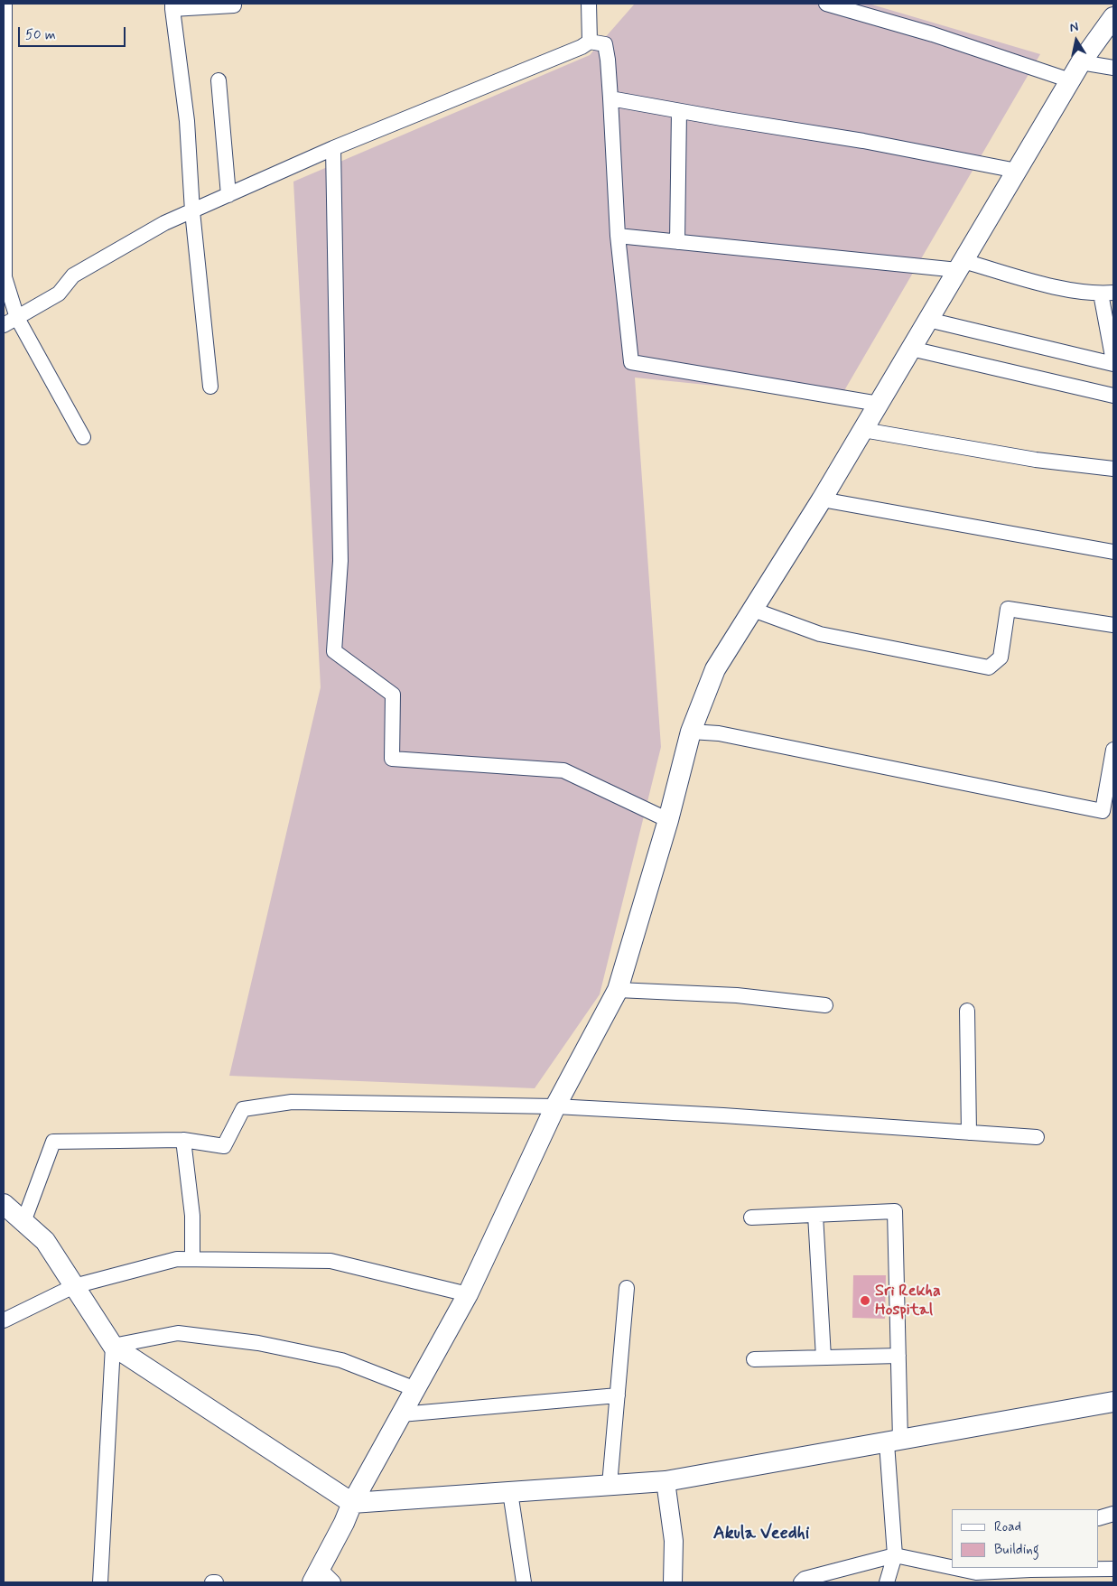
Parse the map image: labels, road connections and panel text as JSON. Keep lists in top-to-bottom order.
{
  "districts": ["Akula Veedhi"],
  "places": ["Sri Rekha Hospital"],
  "legend": ["Road", "Building"],
  "scale_bar": "50 m",
  "north": "top"
}
